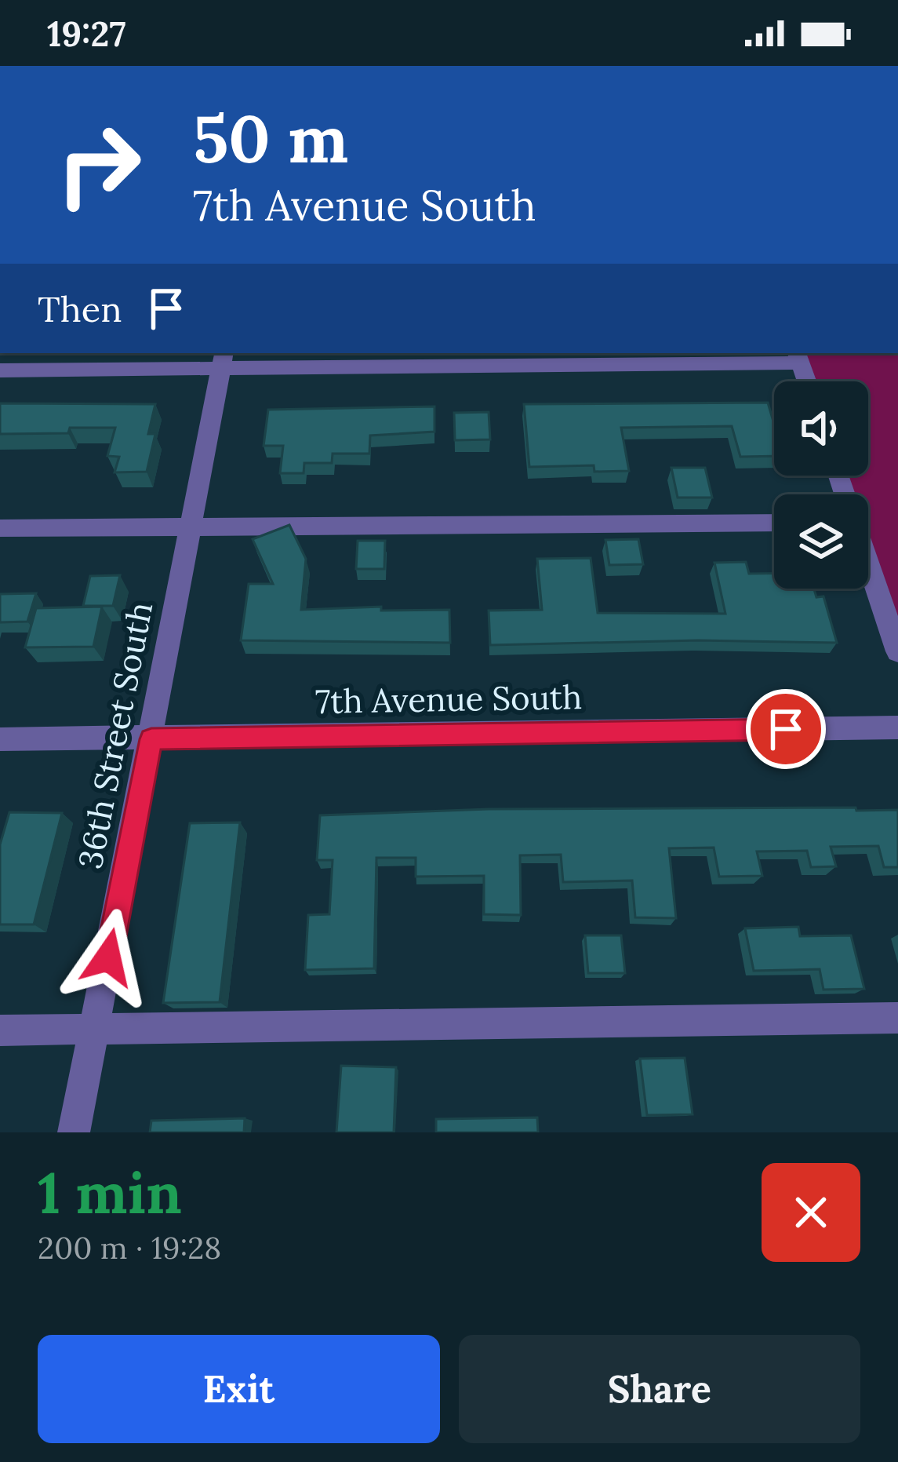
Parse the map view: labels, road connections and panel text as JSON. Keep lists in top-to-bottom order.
{
  "streets": {
    "street": ["7th Avenue South", "36th Street South"]
  },
  "crossings": [
    ["7th Avenue South", "36th Street South"]
  ],
  "page": {
    "status": "19:27",
    "turn": ["50 m", "7th Avenue South"],
    "then": "Then",
    "heading": ["1 min", "200 m · 19:28"],
    "buttons": ["Exit", "Share"]
  }
}
